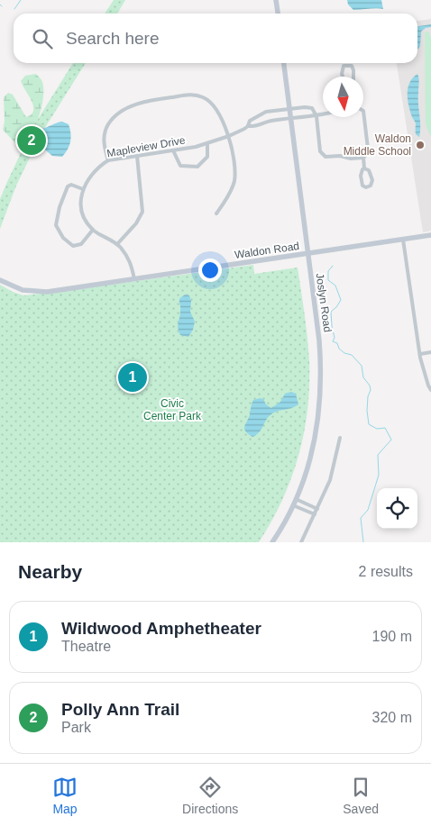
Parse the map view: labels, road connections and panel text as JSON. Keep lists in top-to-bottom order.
{
  "streets": {
    "street": ["Mapleview Drive", "Waldon Road", "Joslyn Road"]
  },
  "crossings": [
    ["Mapleview Drive", "Waldon Road"],
    ["Mapleview Drive", "Joslyn Road"],
    ["Waldon Road", "Joslyn Road"]
  ],
  "parks": ["Civic Center Park"],
  "places": ["Waldon Middle School"],
  "north": "bottom",
  "page": {
    "search": "Search here",
    "pins": ["2", "1"],
    "heading": ["Nearby", "2 results"],
    "list": [
      {
        "mark": "1",
        "name": "Wildwood Amphetheater",
        "note": "Theatre",
        "value": "190 m"
      },
      {
        "mark": "2",
        "name": "Polly Ann Trail",
        "note": "Park",
        "value": "320 m"
      }
    ],
    "nav": ["Map", "Directions", "Saved"]
  }
}
